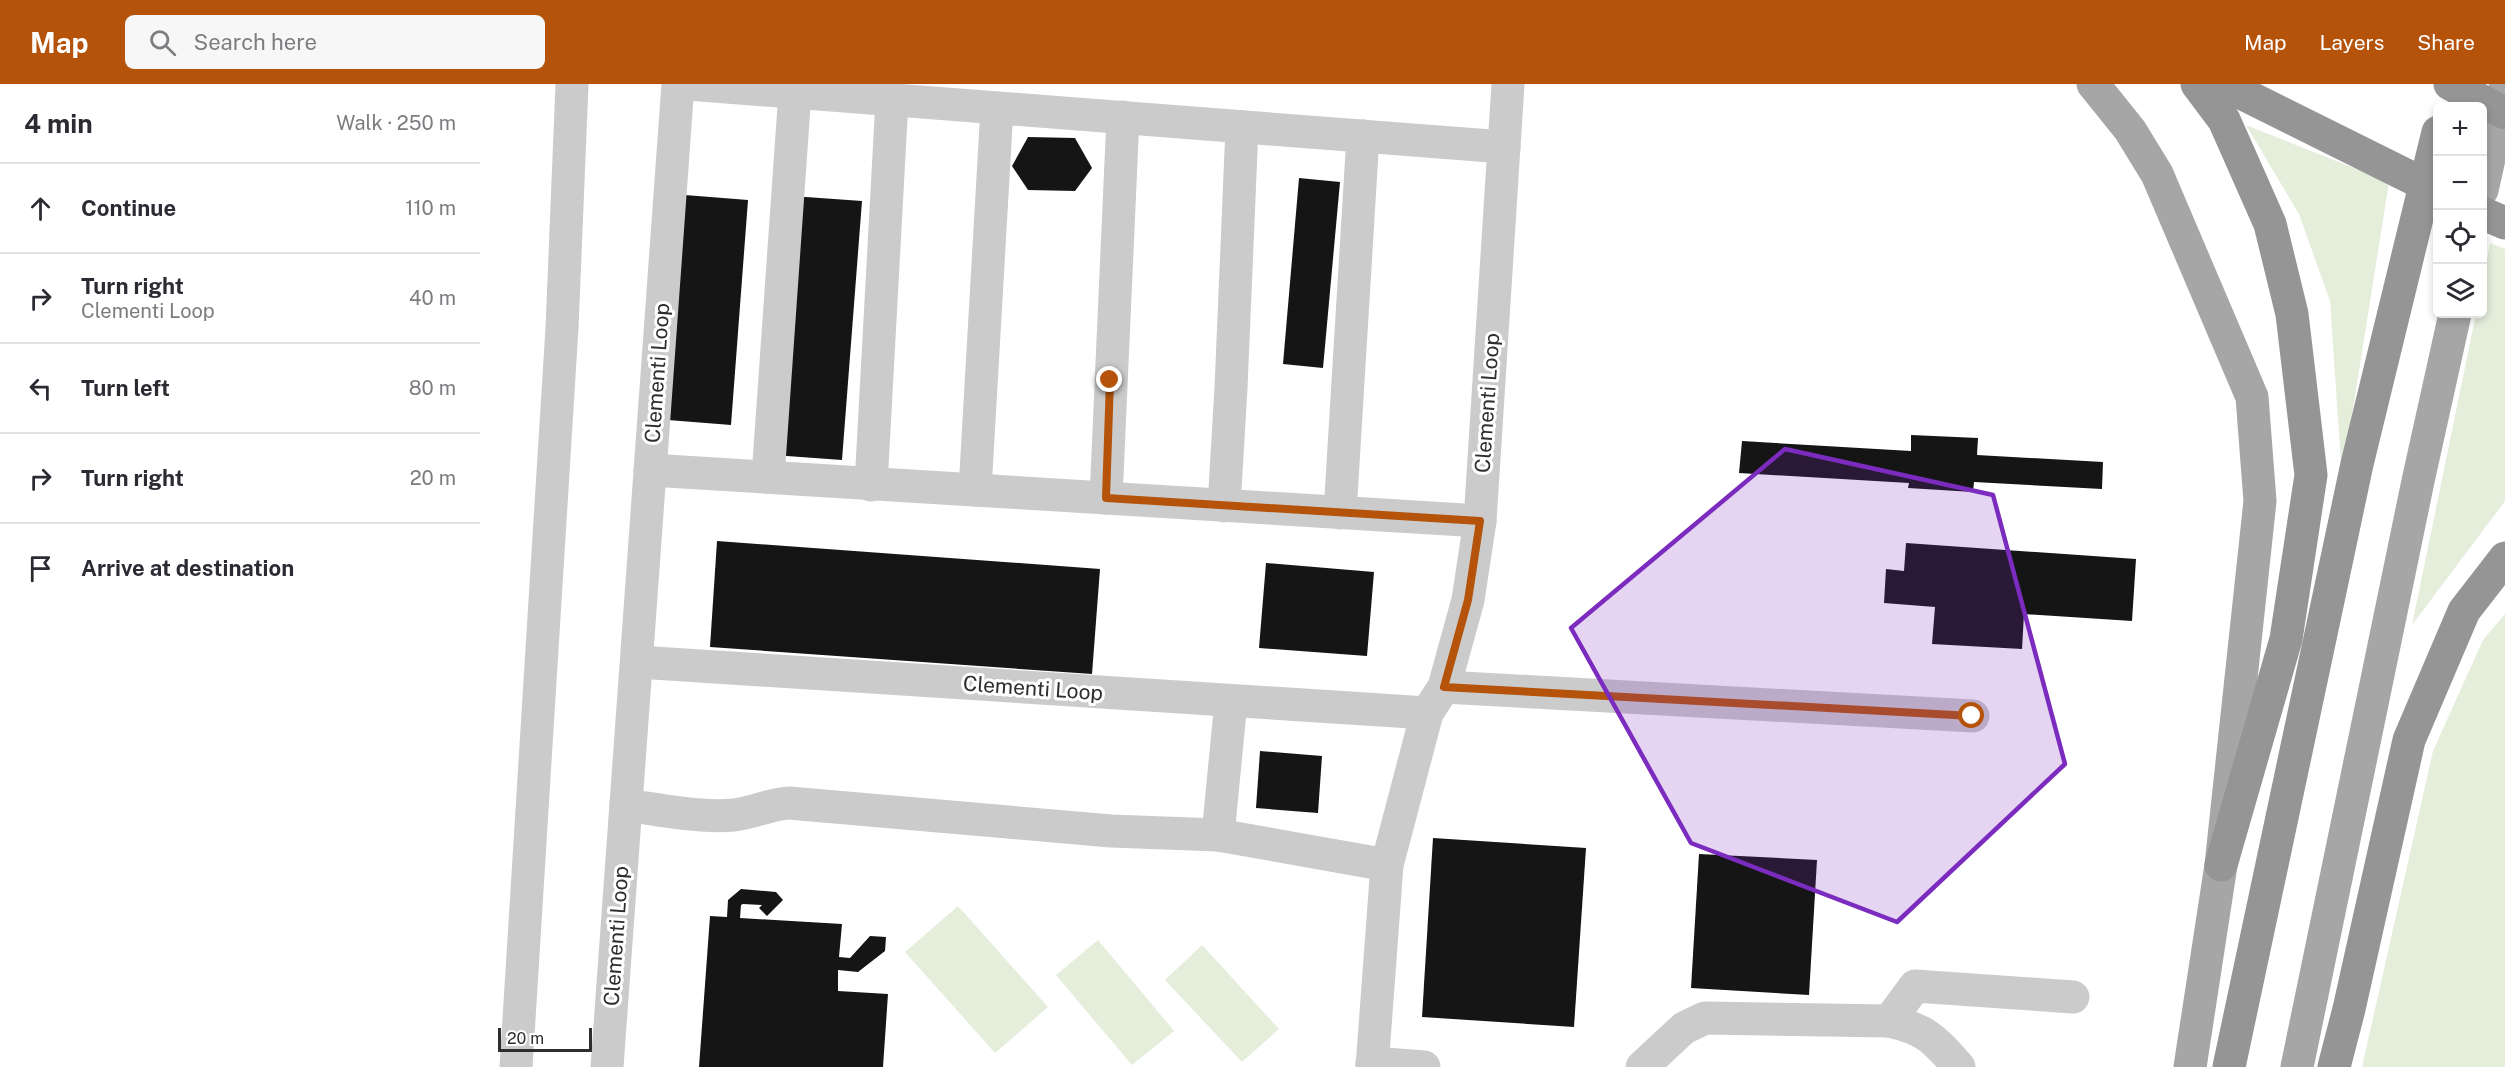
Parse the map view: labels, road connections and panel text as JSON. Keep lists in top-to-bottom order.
{
  "streets": {
    "street": ["Clementi Loop"]
  },
  "scale_bar": "20 m",
  "page": {
    "header": "Map",
    "search": "Search here",
    "nav": ["Map", "Layers", "Share"],
    "heading": ["4 min", "Walk · 250 m"],
    "map_buttons": ["+", "−"],
    "list": [
      ["Continue", "110 m"],
      ["Turn right", "Clementi Loop", "40 m"],
      ["Turn left", "80 m"],
      ["Turn right", "20 m"],
      "Arrive at destination"
    ],
    "scale": "20 m"
  }
}
